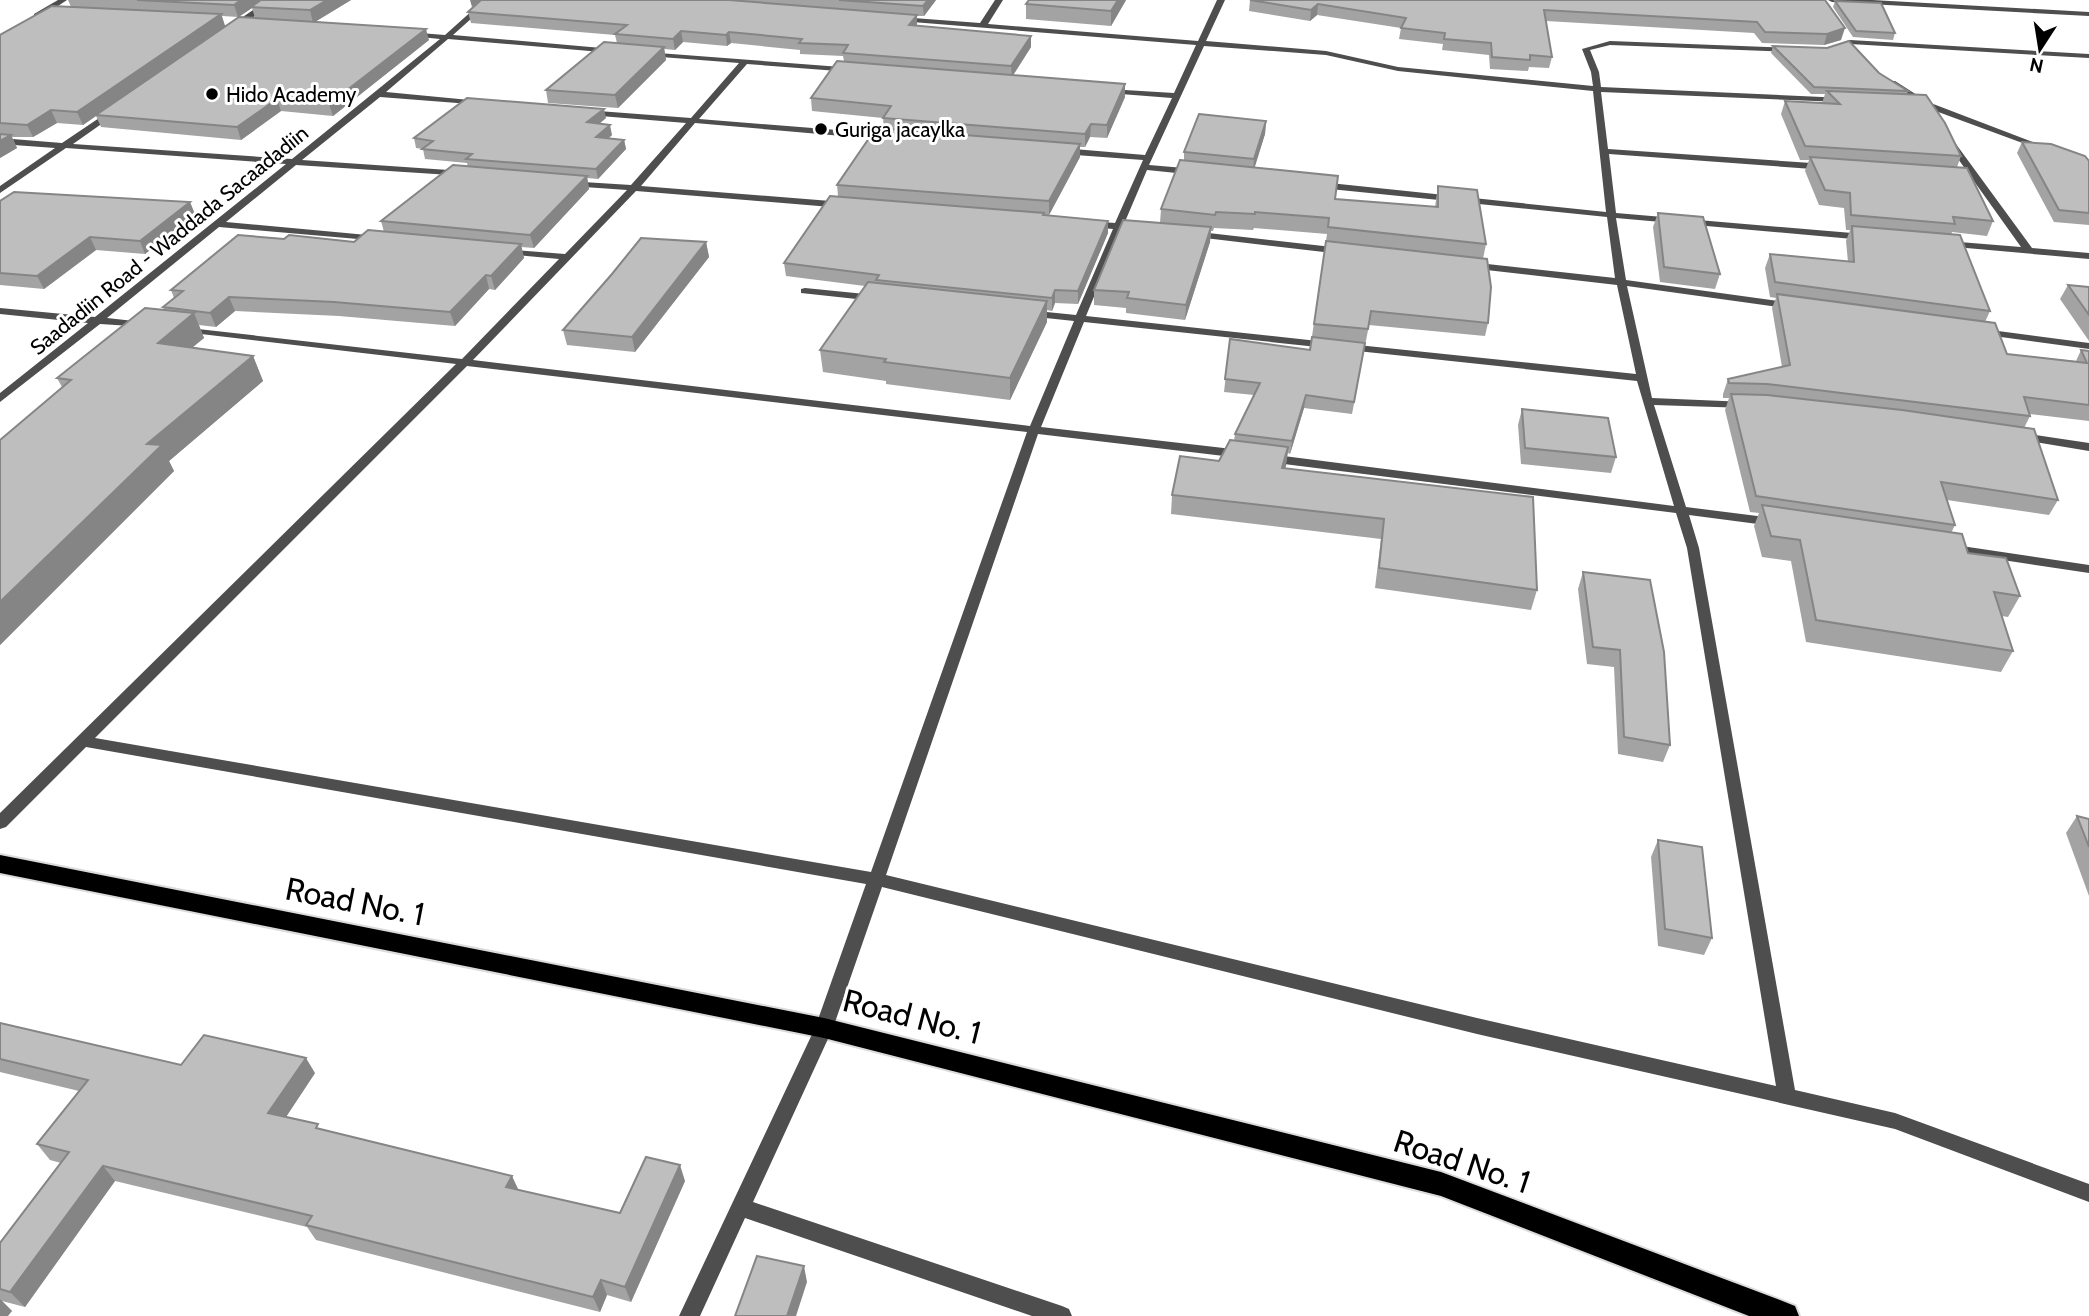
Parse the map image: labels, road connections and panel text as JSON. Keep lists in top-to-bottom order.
{
  "streets": {
    "highway": ["Road No. 1"],
    "street": ["Saadadiin Road - Waddada Sacaadadiin"]
  },
  "places": ["Hido Academy", "Guriga jacaylka"],
  "north": "bottom"
}
